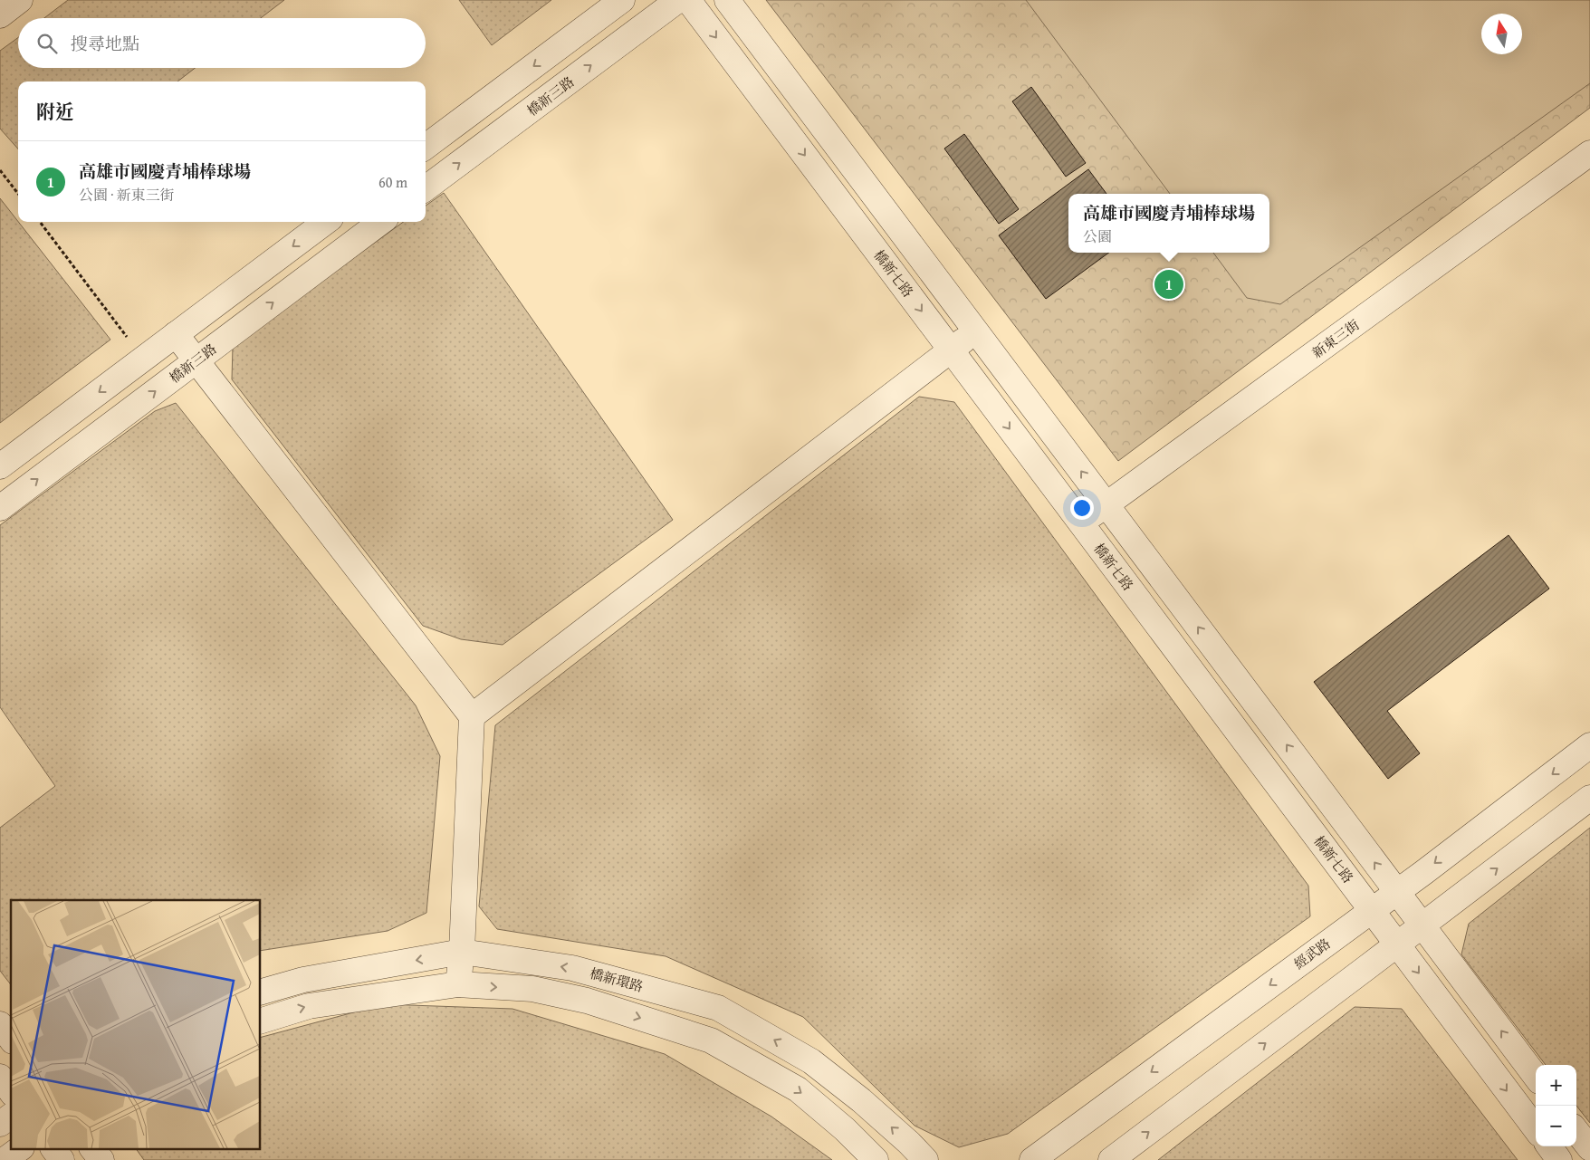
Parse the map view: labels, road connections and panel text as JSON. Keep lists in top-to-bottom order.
{
  "streets": {
    "street": [
      "橋新三路",
      "橋新七路",
      "新東三街",
      "經武路",
      "橋新環路"
    ]
  },
  "crossings": [
    ["橋新七路", "新東三街"],
    ["橋新七路", "經武路"]
  ],
  "north": "top",
  "page": {
    "search": "搜尋地點",
    "heading": "附近",
    "list": [
      {
        "mark": "1",
        "name": "高雄市國慶青埔棒球場",
        "note": "公園 · 新東三街",
        "value": "60 m"
      }
    ],
    "popup": ["高雄市國慶青埔棒球場", "公園"],
    "pins": "1",
    "map_buttons": ["+", "−"]
  }
}
